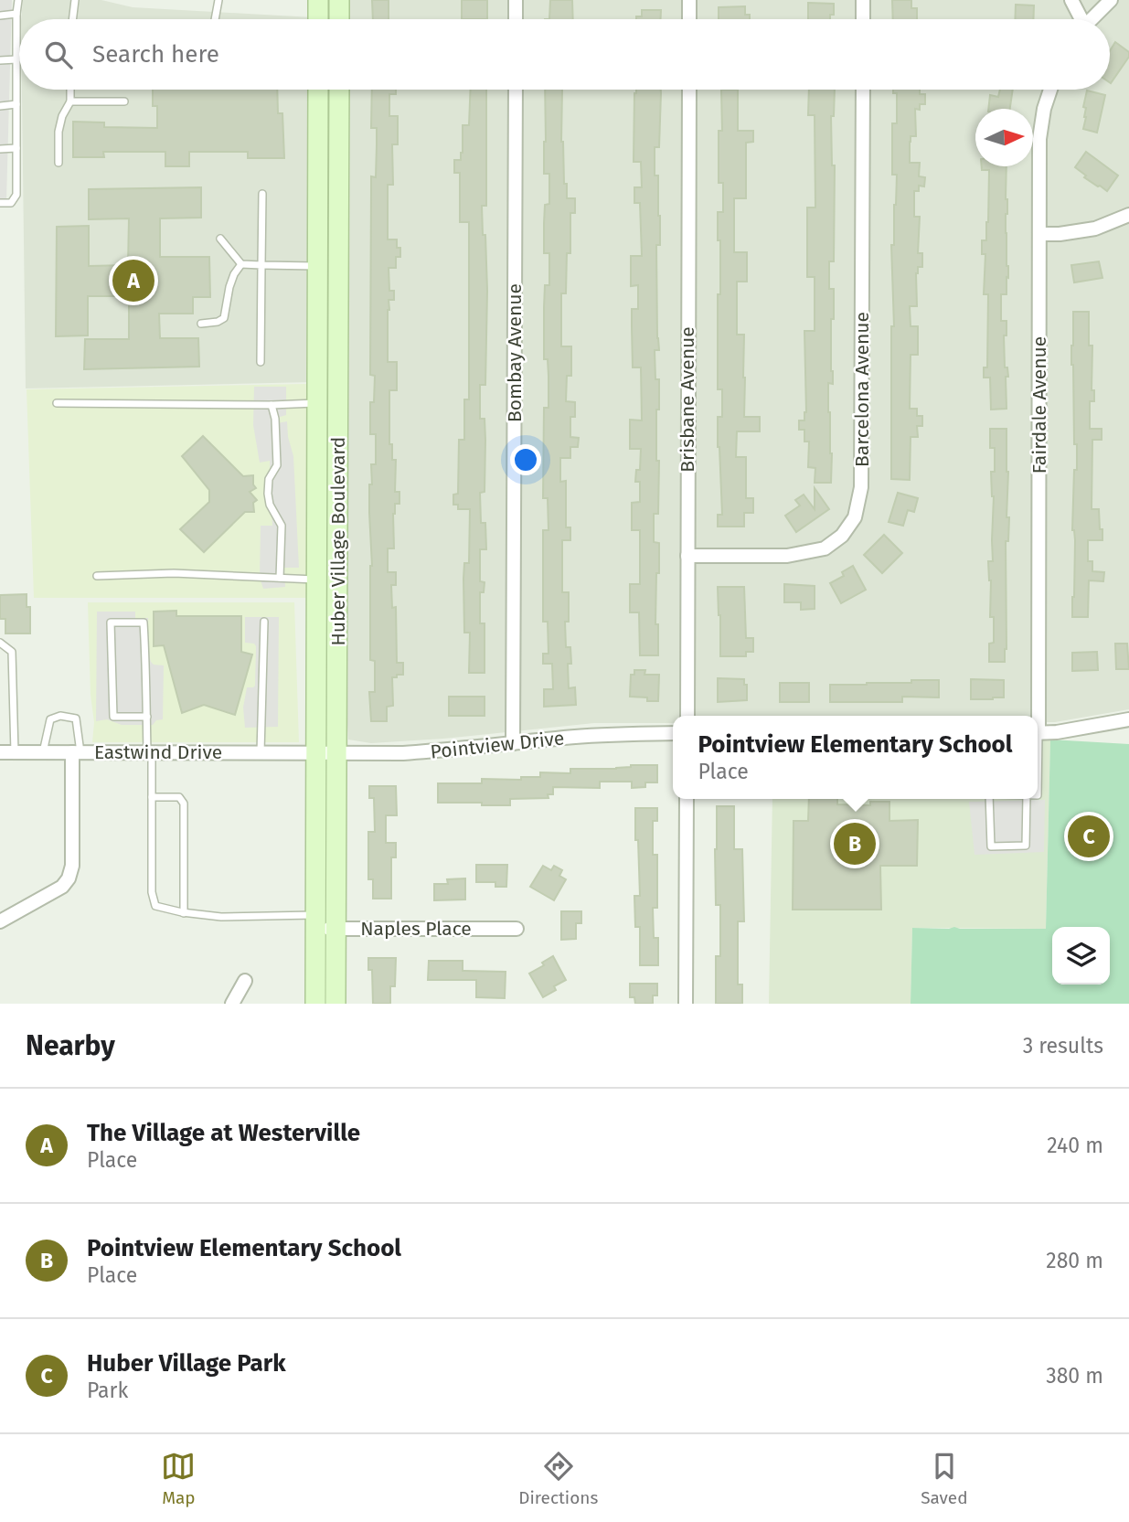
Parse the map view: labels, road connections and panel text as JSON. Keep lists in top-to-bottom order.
{
  "streets": {
    "street": [
      "Bombay Avenue",
      "Barcelona Avenue",
      "Brisbane Avenue",
      "Fairdale Avenue",
      "Huber Village Boulevard",
      "Pointview Drive",
      "Eastwind Drive",
      "Naples Place"
    ]
  },
  "crossings": [
    ["Bombay Avenue", "Pointview Drive"],
    ["Barcelona Avenue", "Brisbane Avenue"],
    ["Huber Village Boulevard", "Pointview Drive"],
    ["Huber Village Boulevard", "Eastwind Drive"],
    ["Huber Village Boulevard", "Naples Place"],
    ["Pointview Drive", "Eastwind Drive"]
  ],
  "north": "right",
  "page": {
    "search": "Search here",
    "pins": ["A", "C", "B"],
    "popup": ["Pointview Elementary School", "Place"],
    "heading": ["Nearby", "3 results"],
    "list": [
      {
        "mark": "A",
        "name": "The Village at Westerville",
        "note": "Place",
        "value": "240 m"
      },
      {
        "mark": "B",
        "name": "Pointview Elementary School",
        "note": "Place",
        "value": "280 m"
      },
      {
        "mark": "C",
        "name": "Huber Village Park",
        "note": "Park",
        "value": "380 m"
      }
    ],
    "nav": ["Map", "Directions", "Saved"]
  }
}
